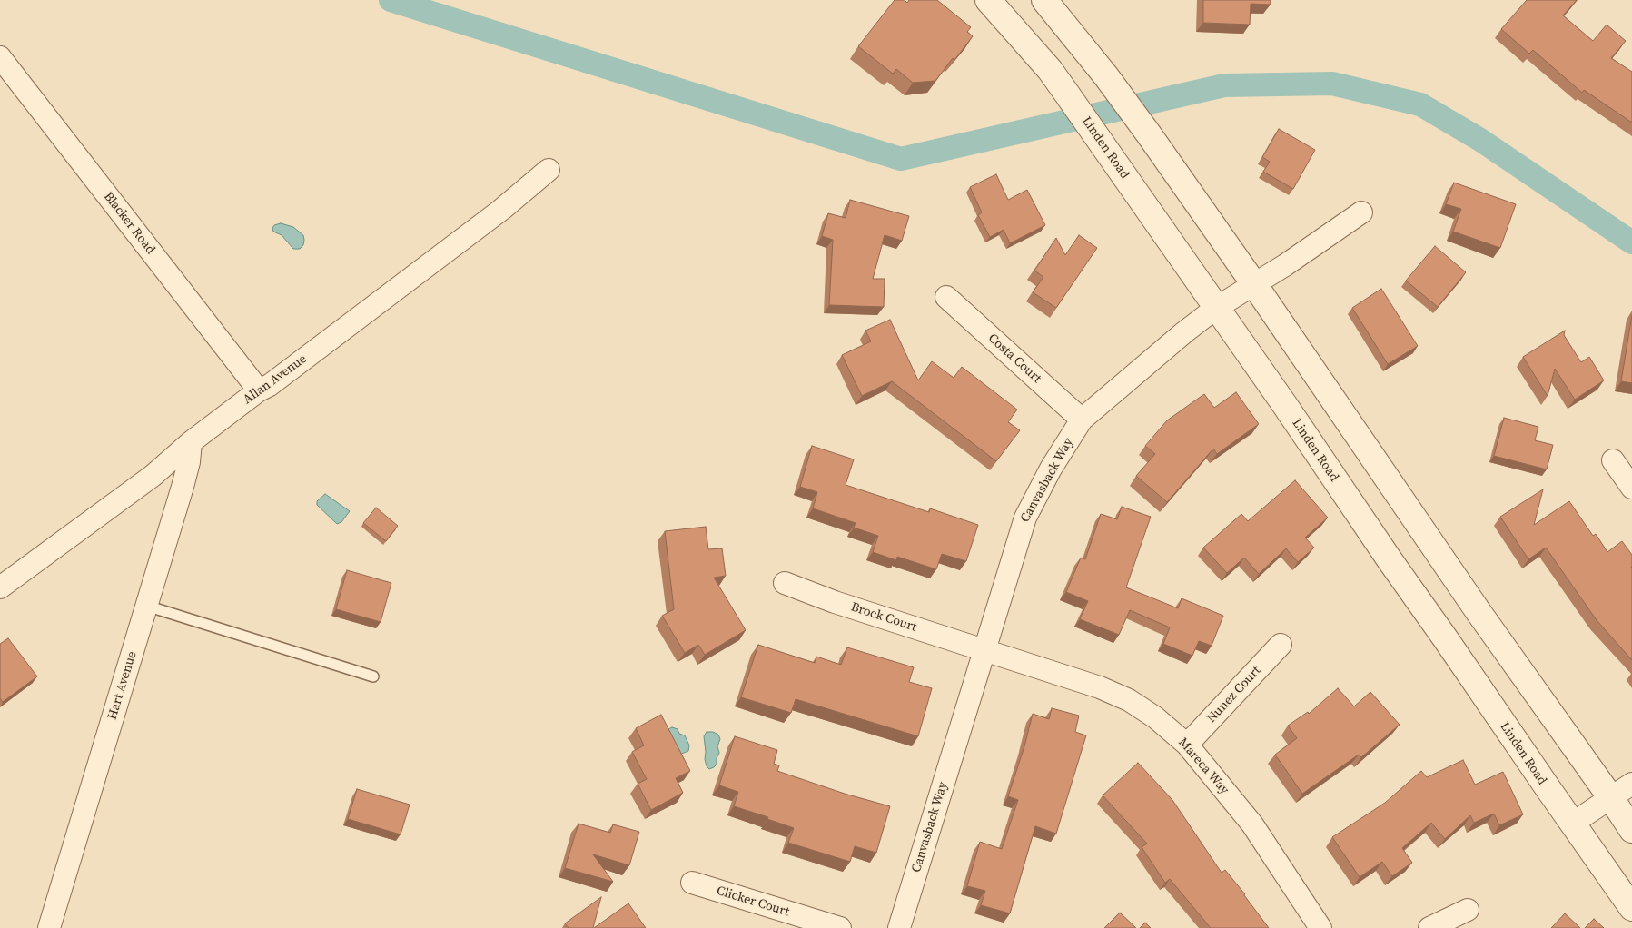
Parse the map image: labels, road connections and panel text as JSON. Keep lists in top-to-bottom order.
{
  "streets": {
    "street": [
      "Linden Road",
      "Blacker Road",
      "Costa Court",
      "Allan Avenue",
      "Canvasback Way",
      "Brock Court",
      "Hart Avenue",
      "Nunez Court",
      "Mareca Way",
      "Clicker Court"
    ]
  },
  "crossings": [
    ["Linden Road", "Canvasback Way"],
    ["Blacker Road", "Allan Avenue"],
    ["Costa Court", "Canvasback Way"],
    ["Allan Avenue", "Hart Avenue"],
    ["Canvasback Way", "Brock Court"],
    ["Canvasback Way", "Mareca Way"],
    ["Brock Court", "Mareca Way"],
    ["Nunez Court", "Mareca Way"]
  ]
}
